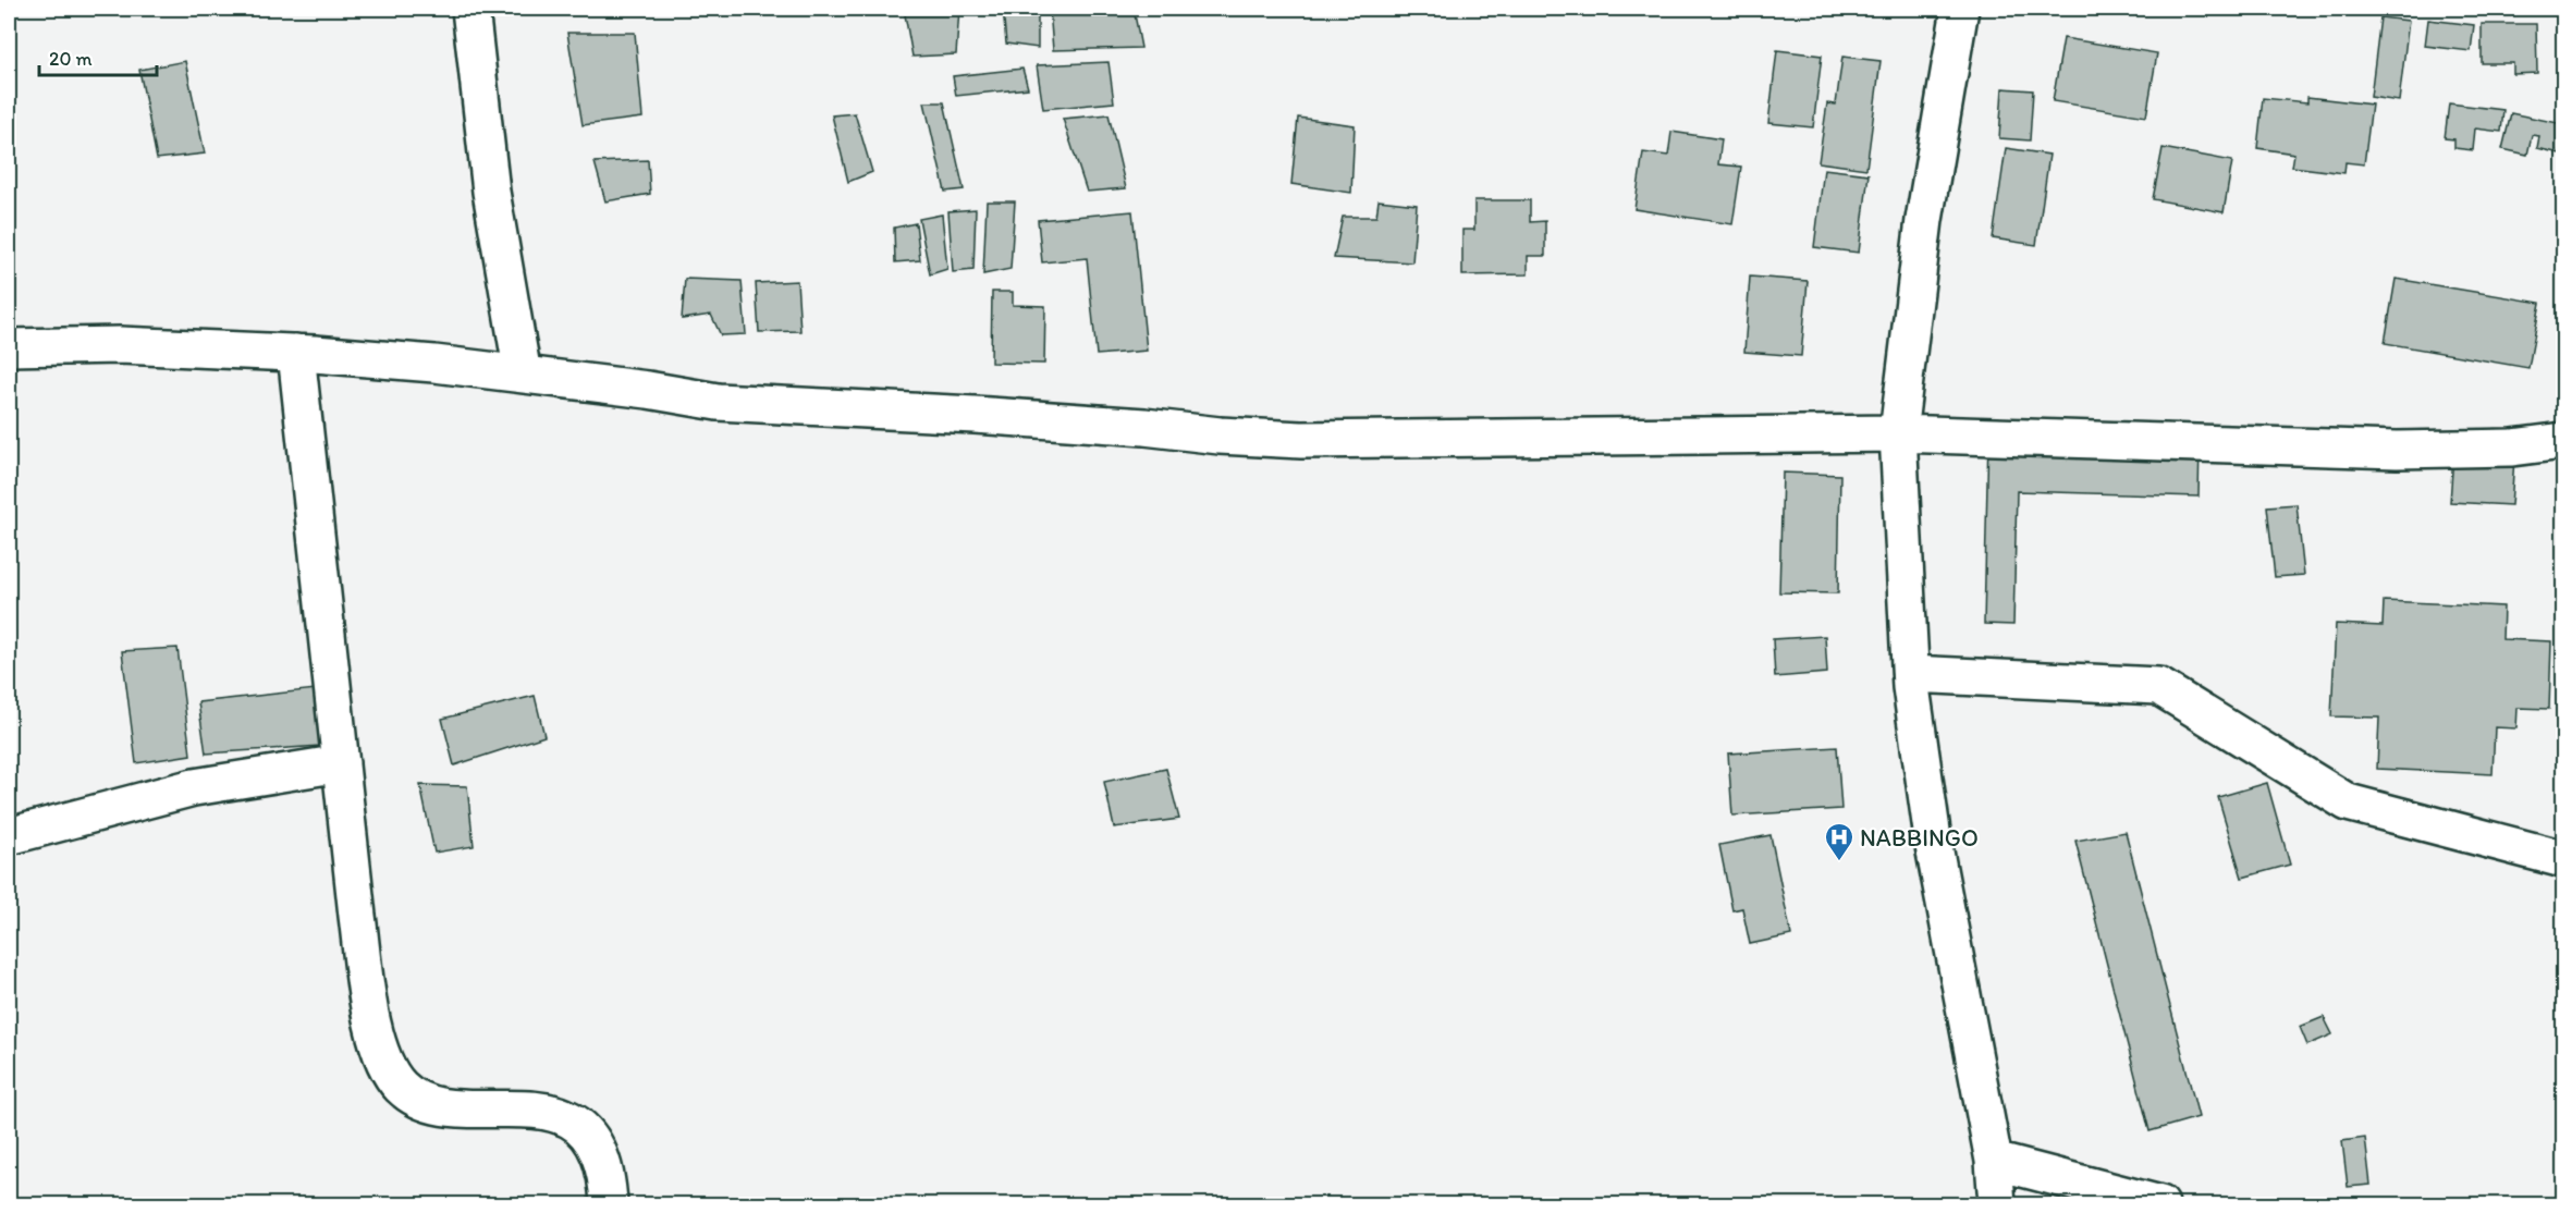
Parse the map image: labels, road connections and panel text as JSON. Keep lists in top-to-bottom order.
{
  "places": {
    "hospital": ["NABBINGO"]
  },
  "scale_bar": "20 m"
}
